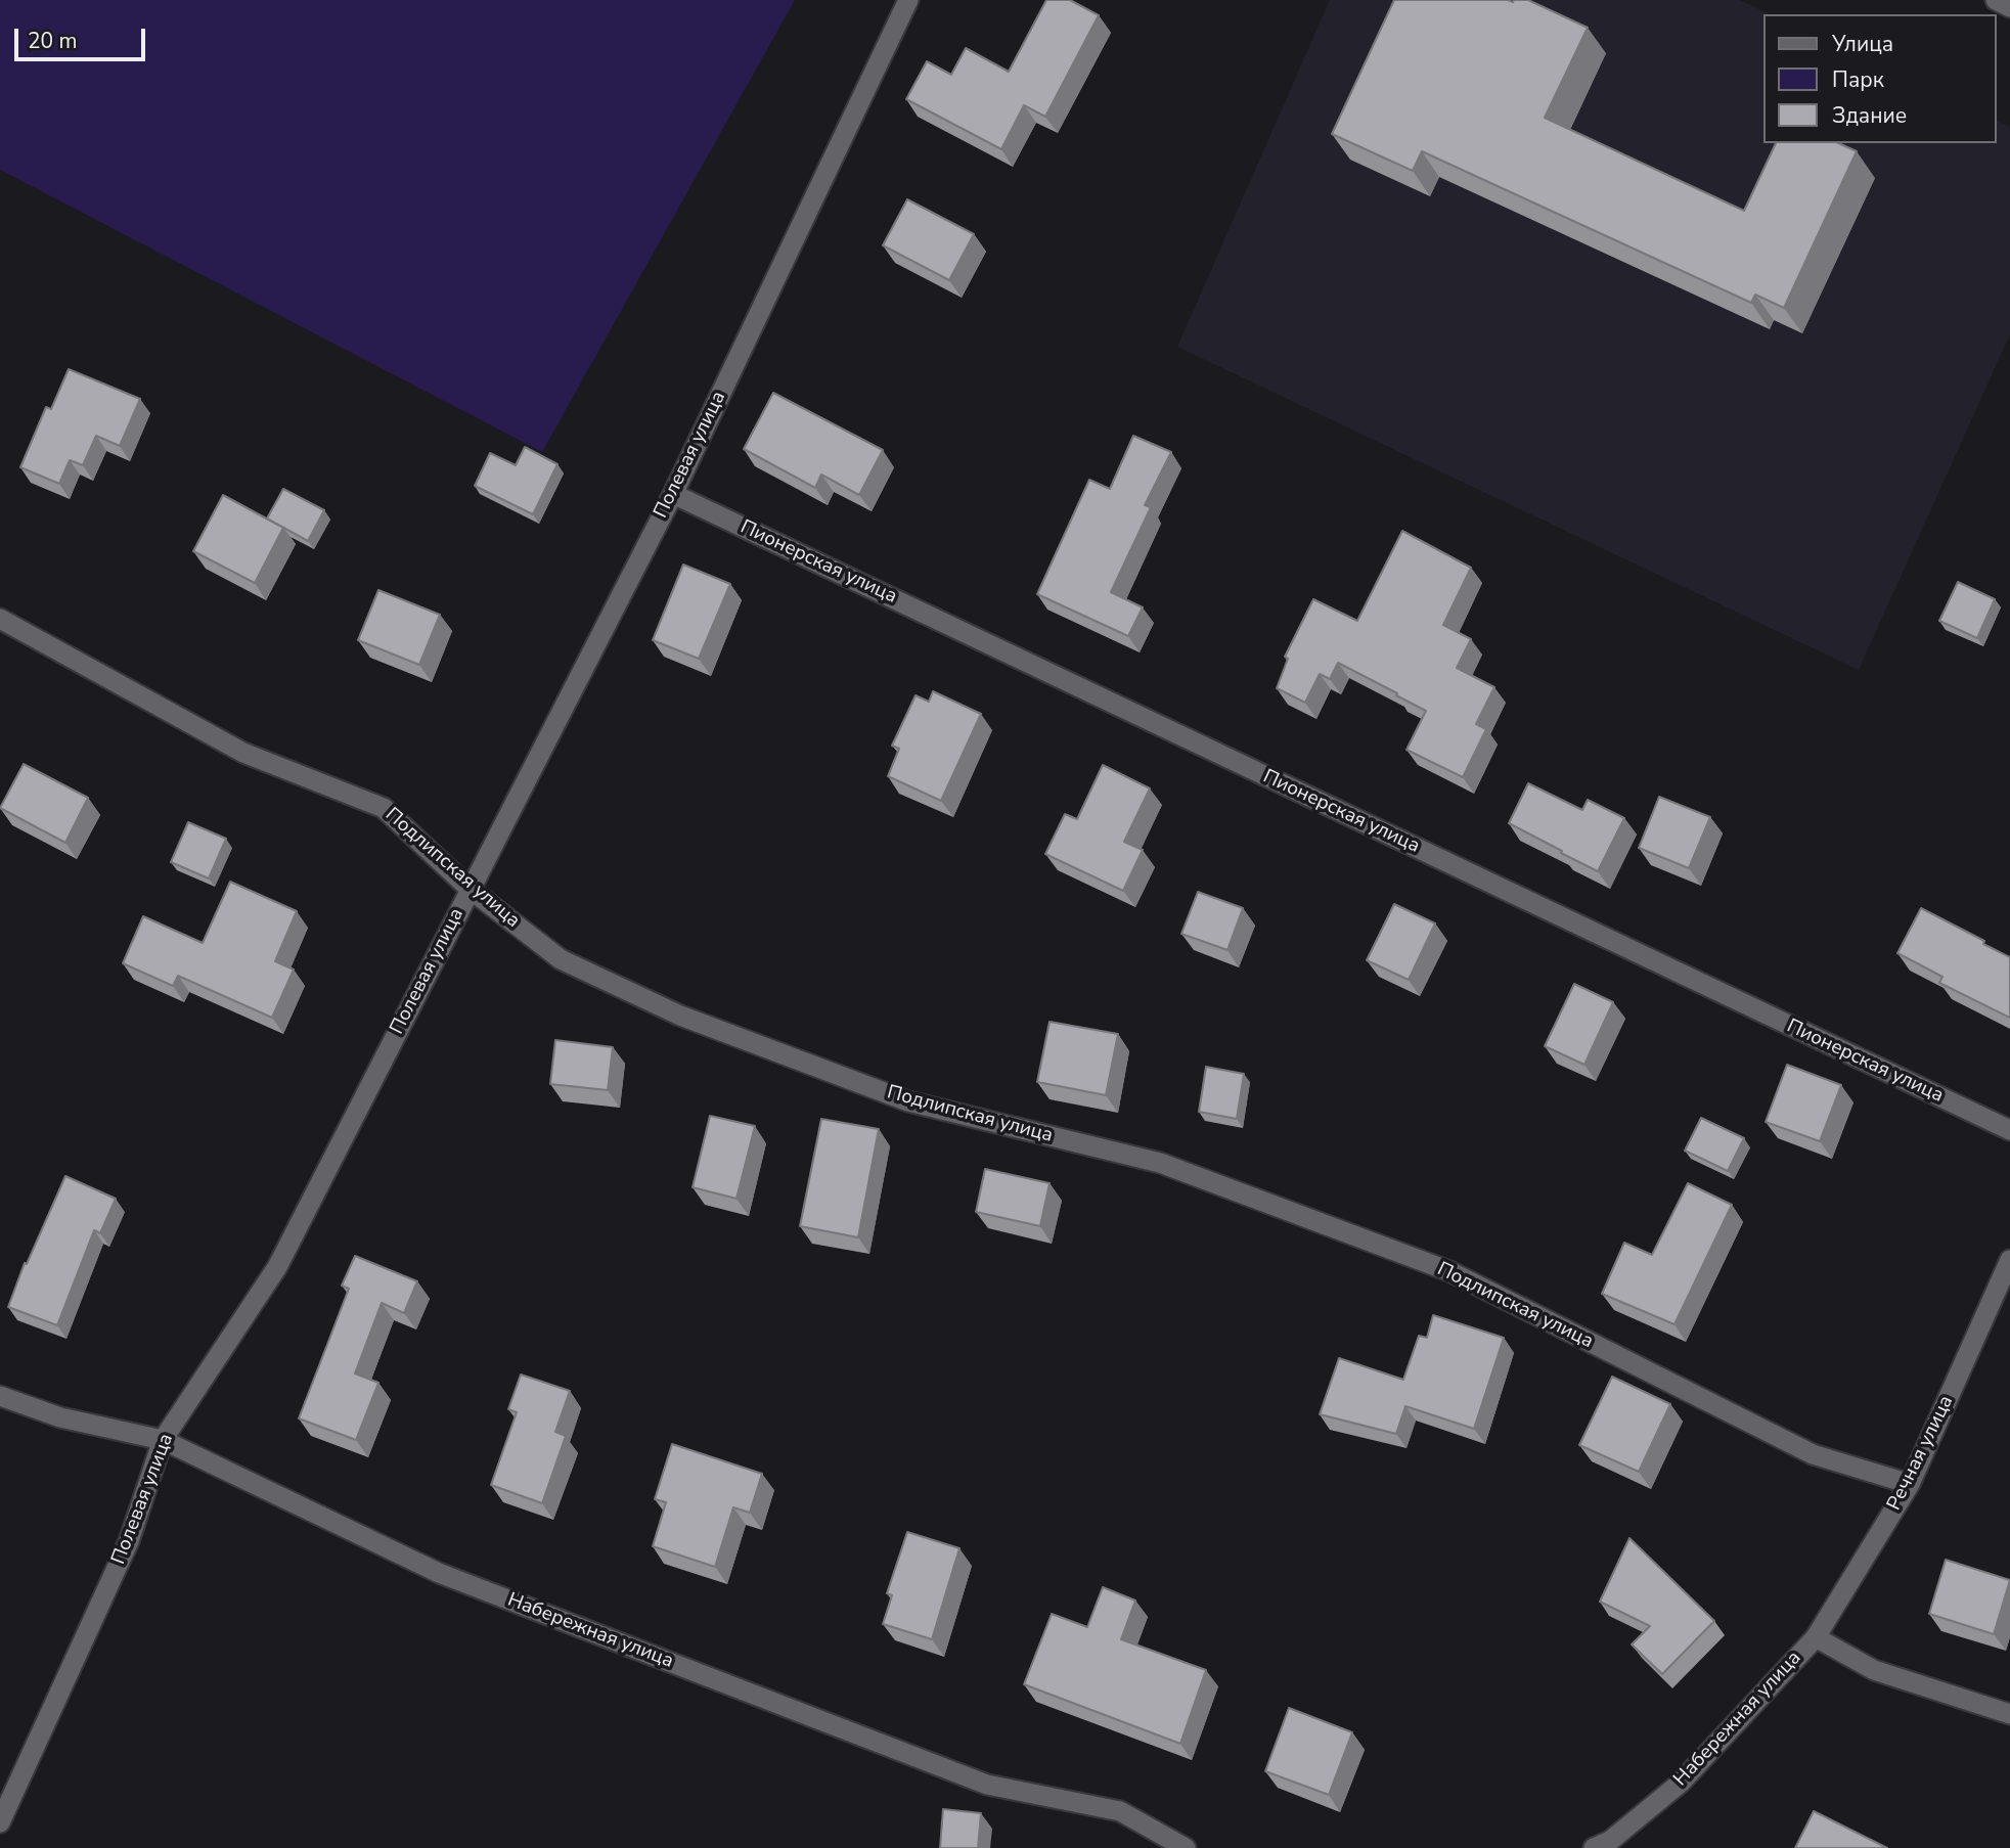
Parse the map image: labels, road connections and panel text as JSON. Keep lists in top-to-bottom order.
{
  "streets": {
    "street": [
      "Полевая улица",
      "Пионерская улица",
      "Подлипская улица",
      "Речная улица",
      "Набережная улица"
    ]
  },
  "crossings": [
    ["Полевая улица", "Пионерская улица"],
    ["Полевая улица", "Подлипская улица"],
    ["Полевая улица", "Набережная улица"],
    ["Подлипская улица", "Речная улица"],
    ["Речная улица", "Набережная улица"]
  ],
  "legend": ["Улица", "Парк", "Здание"],
  "scale_bar": "20 m"
}
